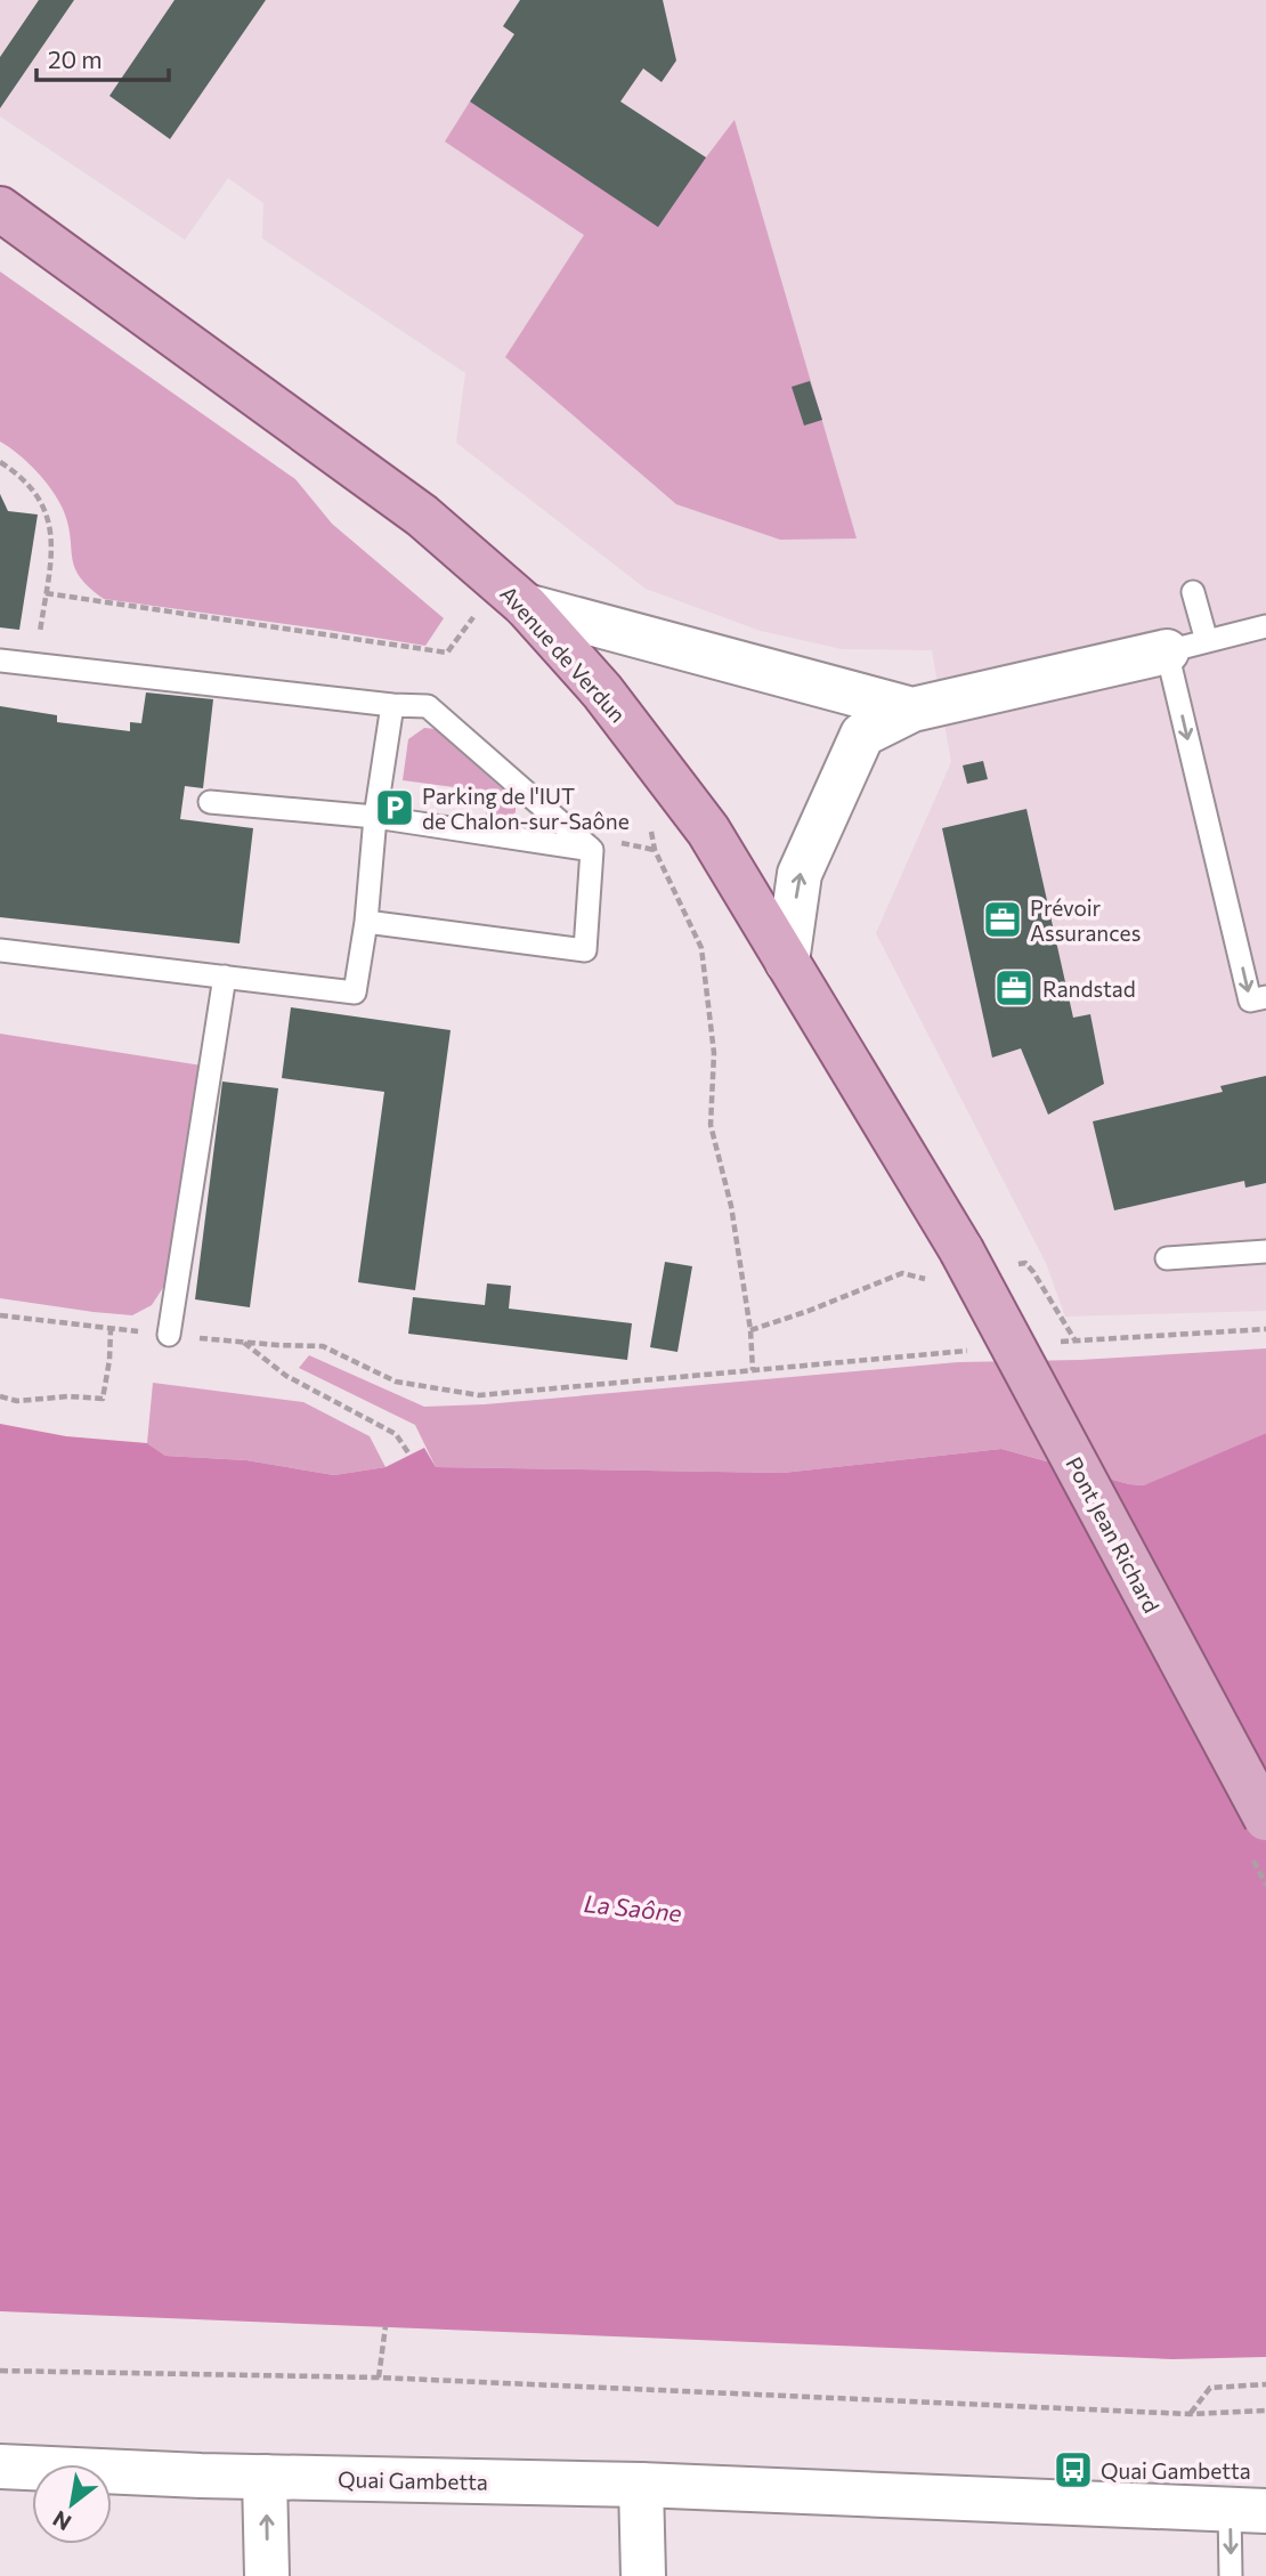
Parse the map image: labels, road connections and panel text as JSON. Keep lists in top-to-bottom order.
{
  "streets": {
    "main road": ["Avenue de Verdun", "Pont Jean Richard", "Quai Gambetta"]
  },
  "crossings": [
    ["Avenue de Verdun", "Pont Jean Richard"]
  ],
  "water": ["La Saône"],
  "places": {
    "parking": ["Parking de l'IUT de Chalon-sur-Saône"],
    "office": ["Prévoir Assurances", "Randstad"],
    "bus stop": ["Quai Gambetta"]
  },
  "scale_bar": "20 m",
  "north": "bottom left"
}
